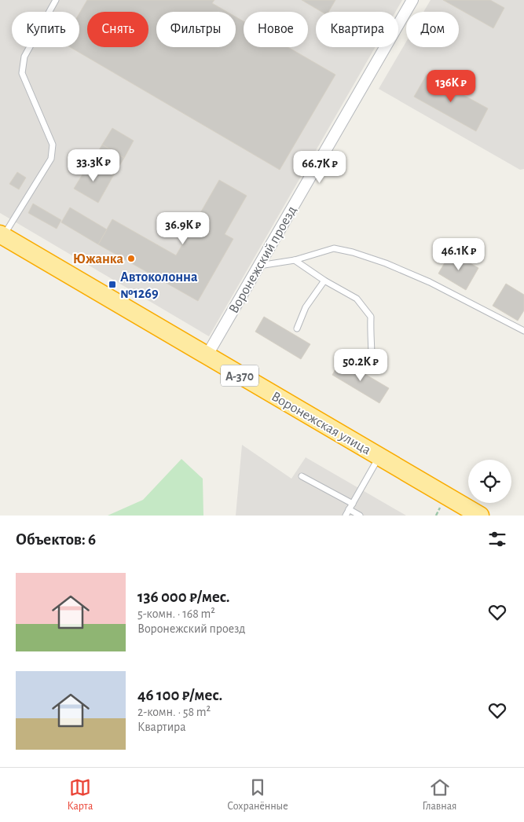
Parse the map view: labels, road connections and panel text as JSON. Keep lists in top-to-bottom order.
{
  "streets": {
    "highway": ["А-370", "Воронежская улица"],
    "street": ["Воронежский проезд"]
  },
  "crossings": [
    ["Воронежский проезд", "Воронежская улица"]
  ],
  "places": {
    "other": ["Южанка"],
    "transit": ["Автоколонна №1269"]
  },
  "page": {
    "chip": [
      "Купить",
      "Снять",
      "Фильтры",
      "Новое",
      "Квартира",
      "Дом"
    ],
    "price": [
      "136K ₽",
      "33.3K ₽",
      "66.7K ₽",
      "36.9K ₽",
      "46.1K ₽",
      "50.2K ₽"
    ],
    "heading": "Объектов: 6",
    "list": [
      {
        "name": "136 000 ₽/мес.",
        "note": "5-комн. · 168 m² · Воронежский проезд"
      },
      {
        "name": "46 100 ₽/мес.",
        "note": "2-комн. · 58 m² · Квартира"
      }
    ],
    "tabs": ["Карта", "Сохранённые", "Главная"]
  }
}
